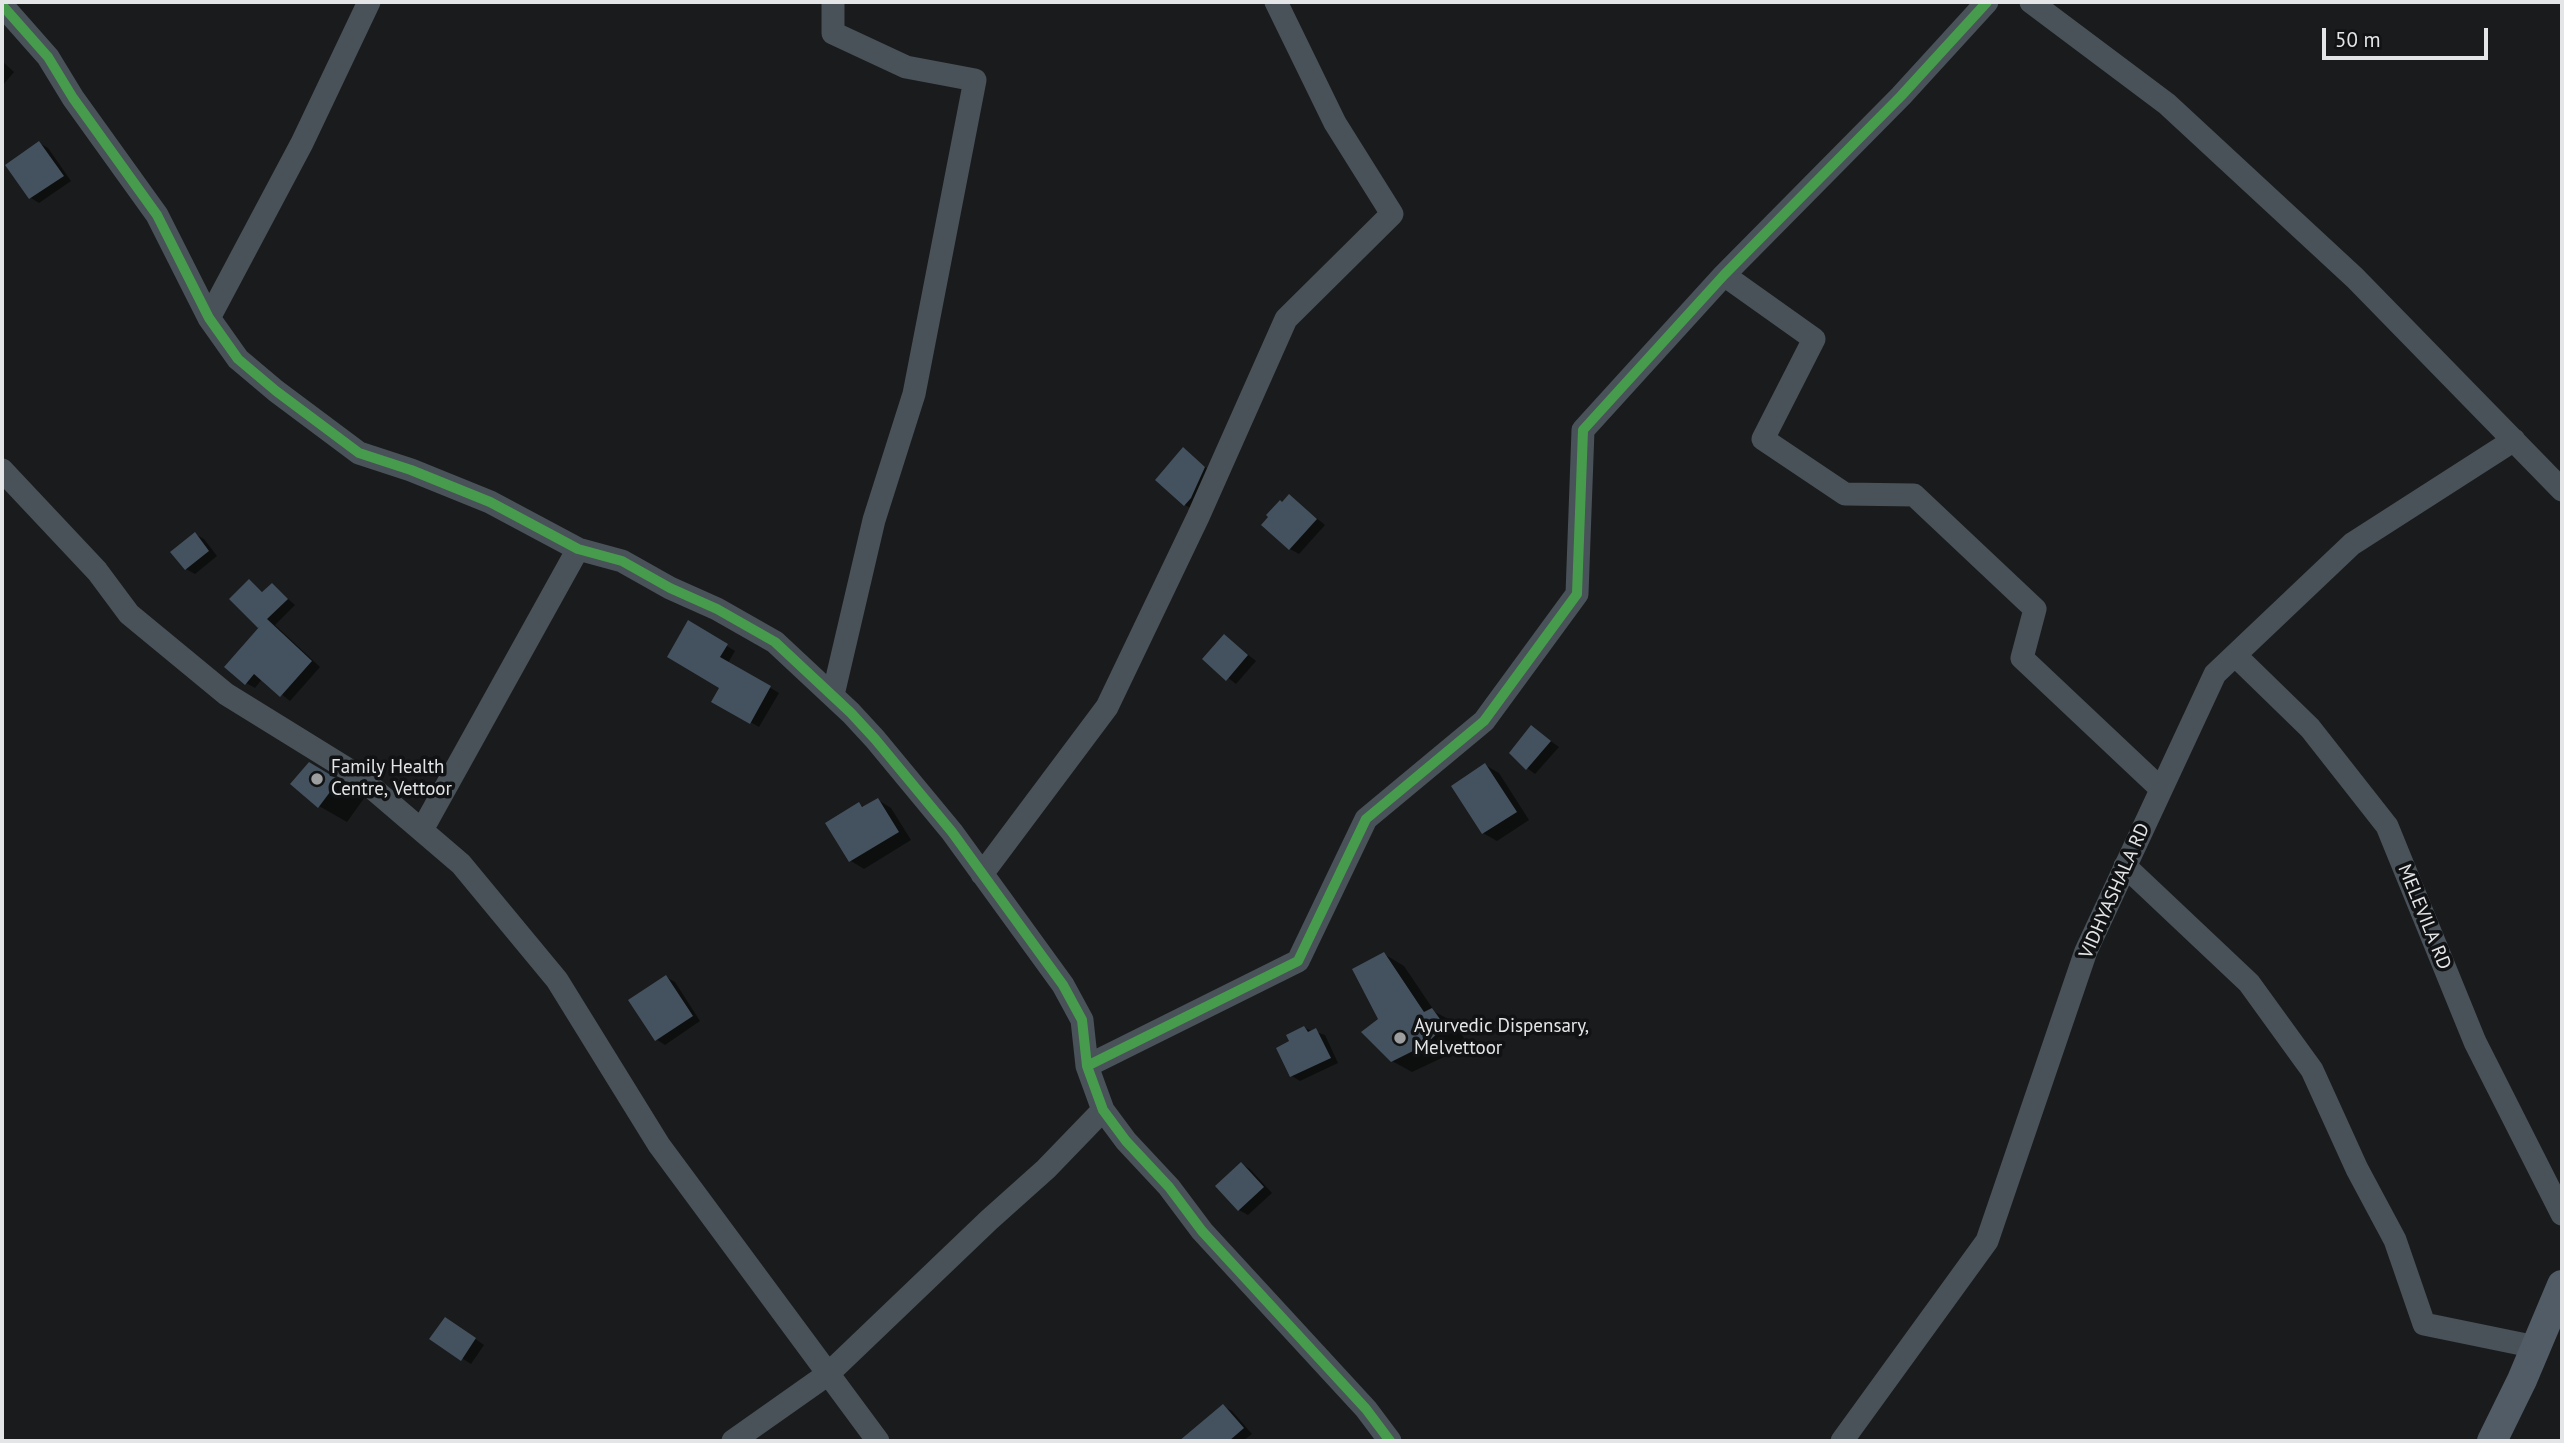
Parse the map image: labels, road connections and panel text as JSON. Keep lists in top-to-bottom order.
{
  "streets": {
    "street": ["VIDHYASHALA RD", "MELEVILA RD"]
  },
  "crossings": [
    ["VIDHYASHALA RD", "MELEVILA RD"]
  ],
  "places": ["Family Health Centre, Vettoor", "Ayurvedic Dispensary, Melvettoor"],
  "scale_bar": "50 m"
}
